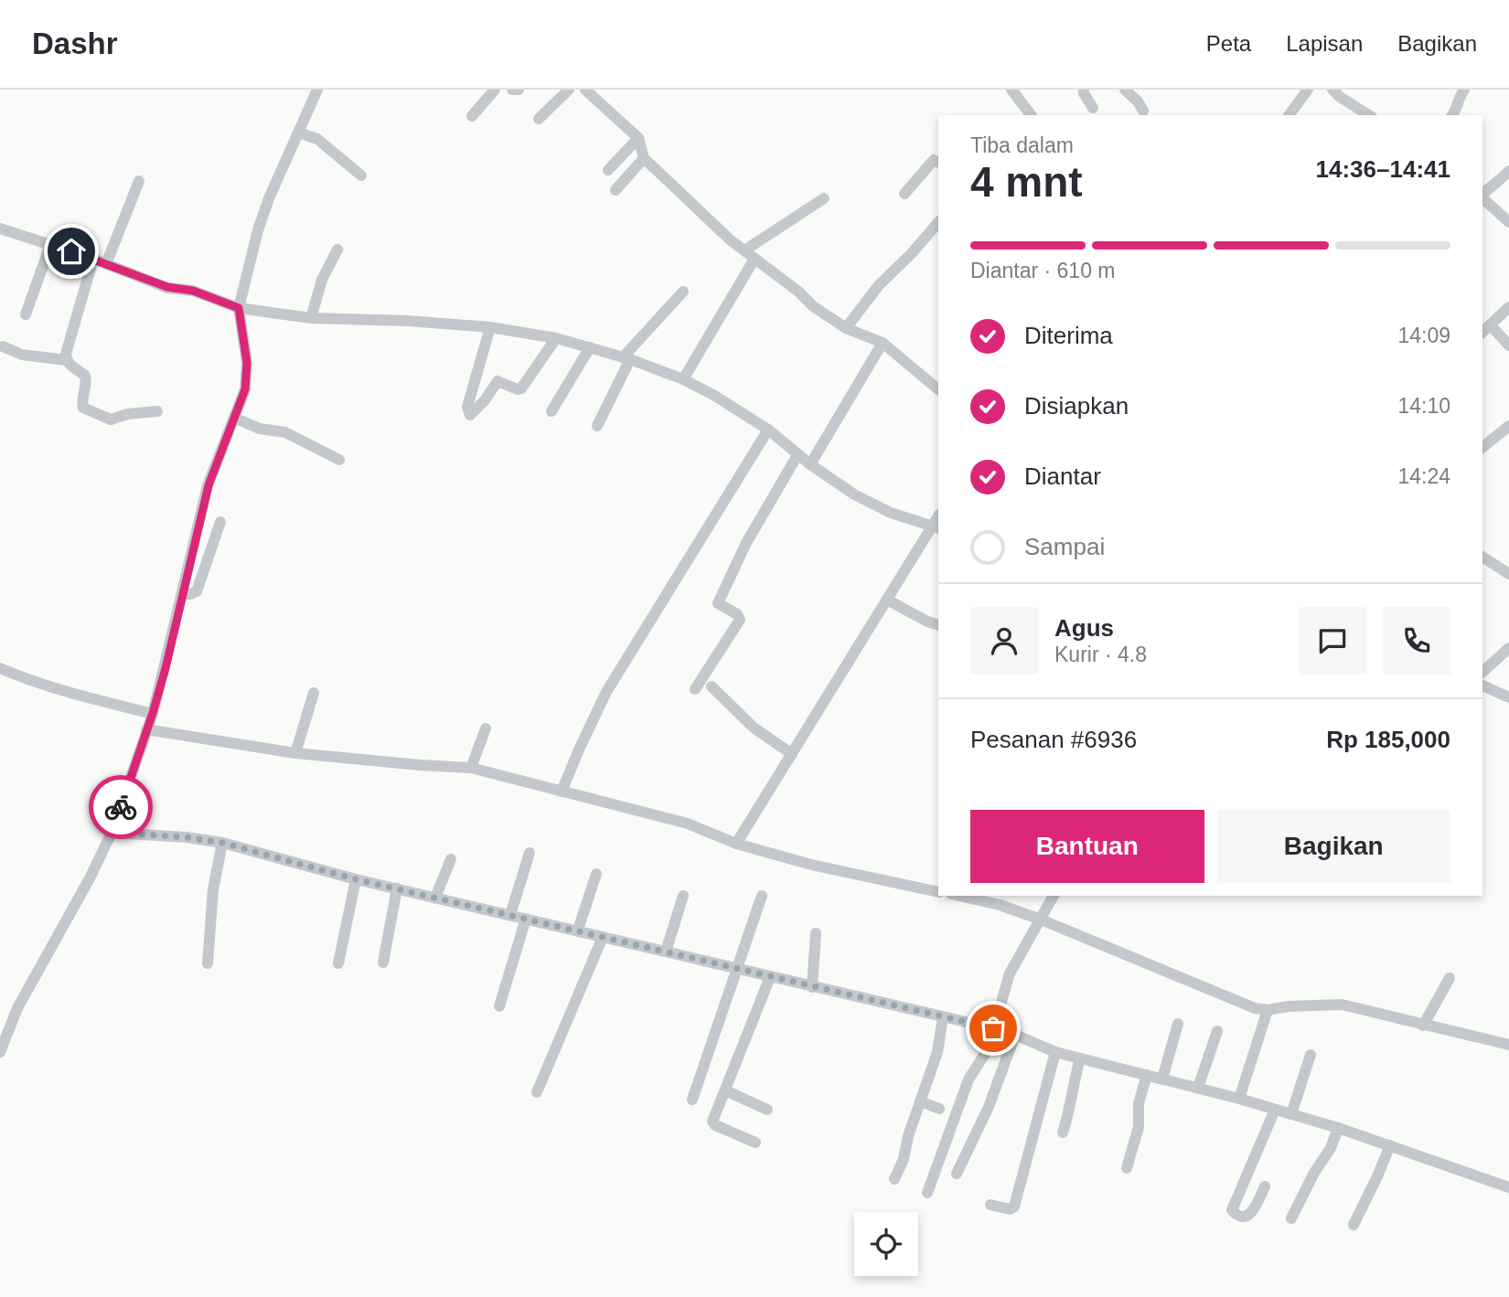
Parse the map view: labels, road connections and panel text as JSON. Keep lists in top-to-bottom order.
{
  "page": {
    "header": "Dashr",
    "nav": ["Peta", "Lapisan", "Bagikan"],
    "heading": ["4 mnt", "Tiba dalam", "14:36–14:41"],
    "panel": [
      "Agus",
      "Kurir · 4.8",
      "Pesanan #6936",
      "Rp 185,000"
    ],
    "bar": "Diantar · 610 m",
    "list": [
      ["Diterima", "14:09"],
      ["Disiapkan", "14:10"],
      ["Diantar", "14:24"],
      "Sampai"
    ],
    "buttons": ["Bantuan", "Bagikan"]
  }
}
